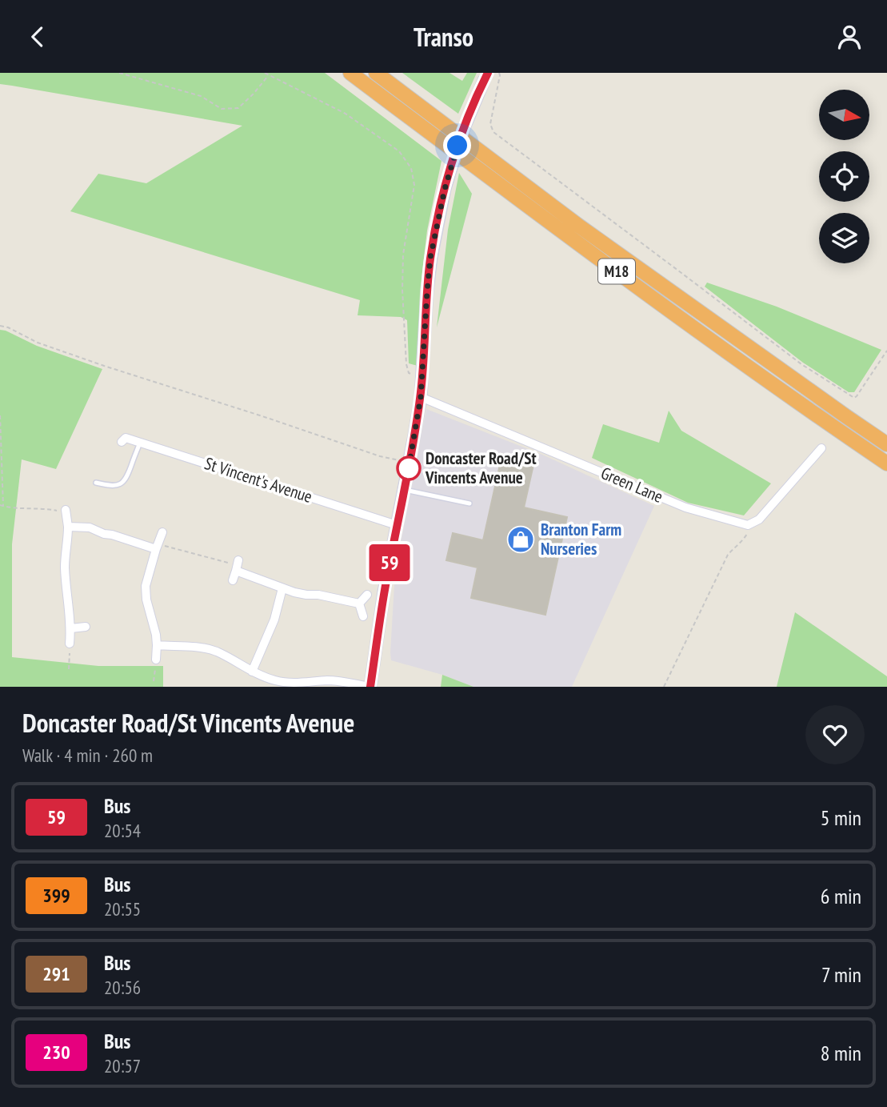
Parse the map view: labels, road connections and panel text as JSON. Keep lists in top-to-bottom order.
{
  "streets": {
    "highway": ["M18"],
    "street": ["St Vincent's Avenue", "Green Lane"]
  },
  "places": {
    "other": ["Doncaster Road/St Vincents Avenue"],
    "shop": ["Branton Farm Nurseries"]
  },
  "lines": ["bus line 59"],
  "north": "right",
  "page": {
    "header": "Transo",
    "on_map": "59",
    "heading": ["Doncaster Road/St Vincents Avenue", "Walk · 4 min · 260 m"],
    "list": [
      {
        "mark": "59",
        "name": "Bus",
        "note": "20:54",
        "value": "5 min"
      },
      {
        "mark": "399",
        "name": "Bus",
        "note": "20:55",
        "value": "6 min"
      },
      {
        "mark": "291",
        "name": "Bus",
        "note": "20:56",
        "value": "7 min"
      },
      {
        "mark": "230",
        "name": "Bus",
        "note": "20:57",
        "value": "8 min"
      }
    ]
  }
}
